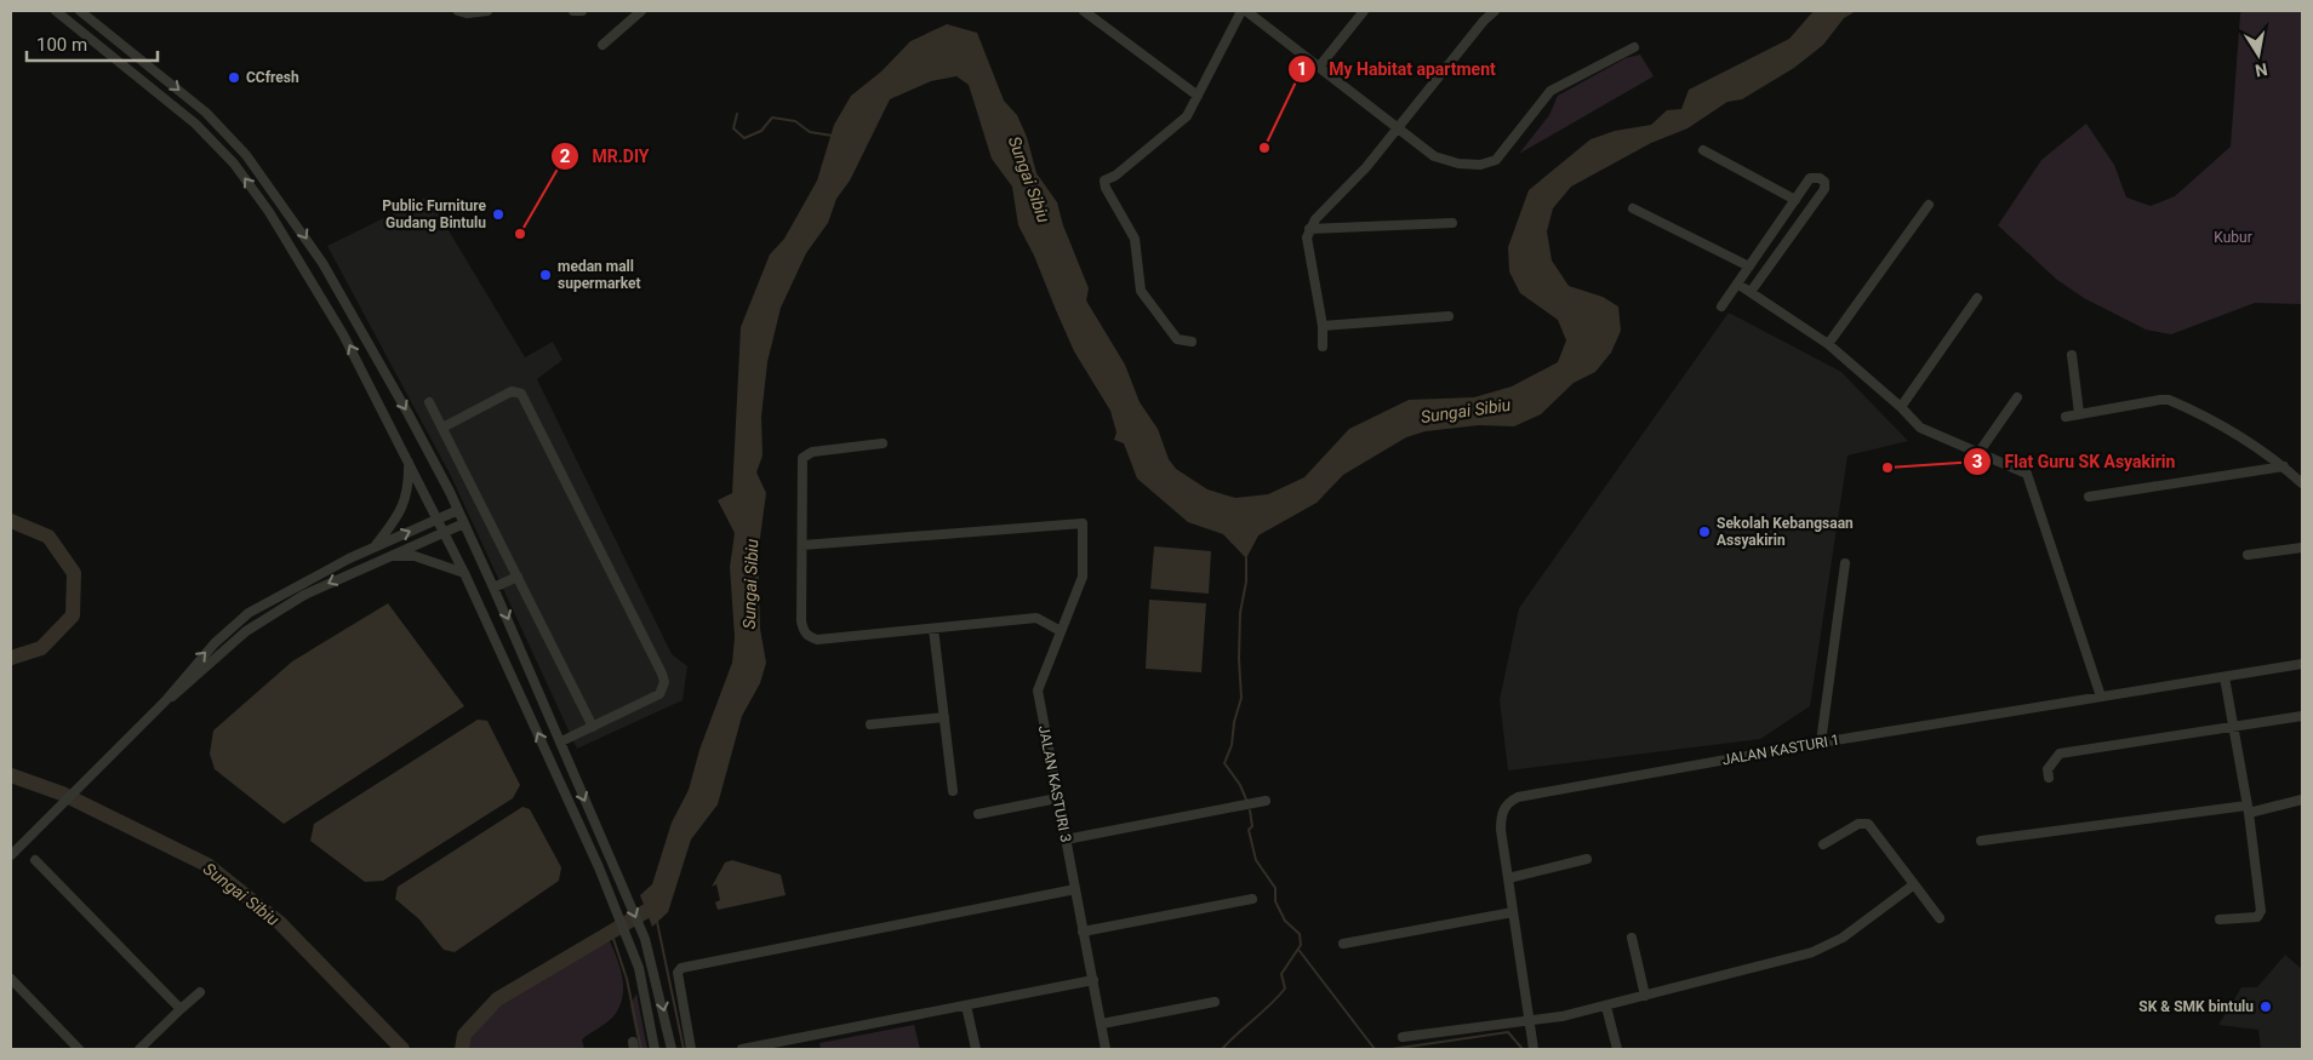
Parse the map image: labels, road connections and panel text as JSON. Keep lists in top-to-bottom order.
{
  "streets": {
    "street": ["JALAN KASTURI 1", "JALAN KASTURI 3"]
  },
  "water": ["Sungai Sibiu"],
  "parks": ["Kubur"],
  "places": [
    "CCfresh",
    "My Habitat apartment",
    "Public Furniture Gudang Bintulu",
    "MR.DIY",
    "medan mall supermarket",
    "Flat Guru SK Asyakirin",
    "Sekolah Kebangsaan Assyakirin",
    "SK & SMK bintulu"
  ],
  "scale_bar": "100 m",
  "north": "bottom"
}
